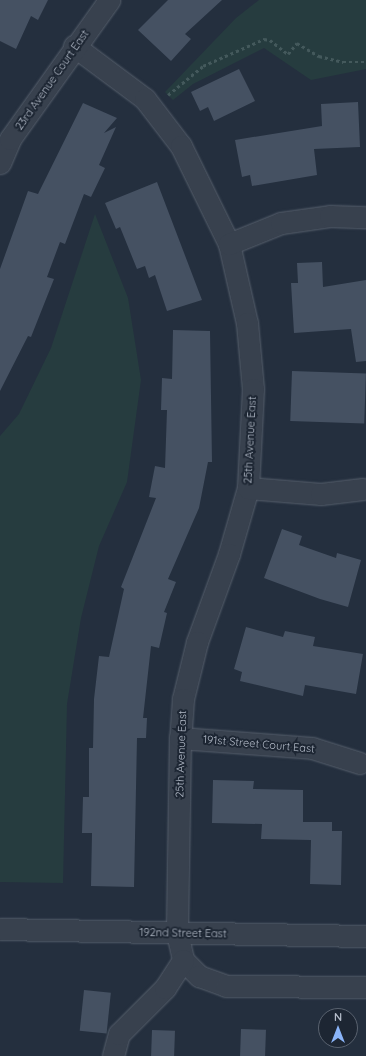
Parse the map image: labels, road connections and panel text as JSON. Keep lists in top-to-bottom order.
{
  "streets": {
    "street": [
      "23rd Avenue Court East",
      "25th Avenue East",
      "191st Street Court East",
      "192nd Street East"
    ]
  },
  "crossings": [
    ["23rd Avenue Court East", "25th Avenue East"],
    ["25th Avenue East", "191st Street Court East"],
    ["25th Avenue East", "192nd Street East"]
  ],
  "north": "top"
}
